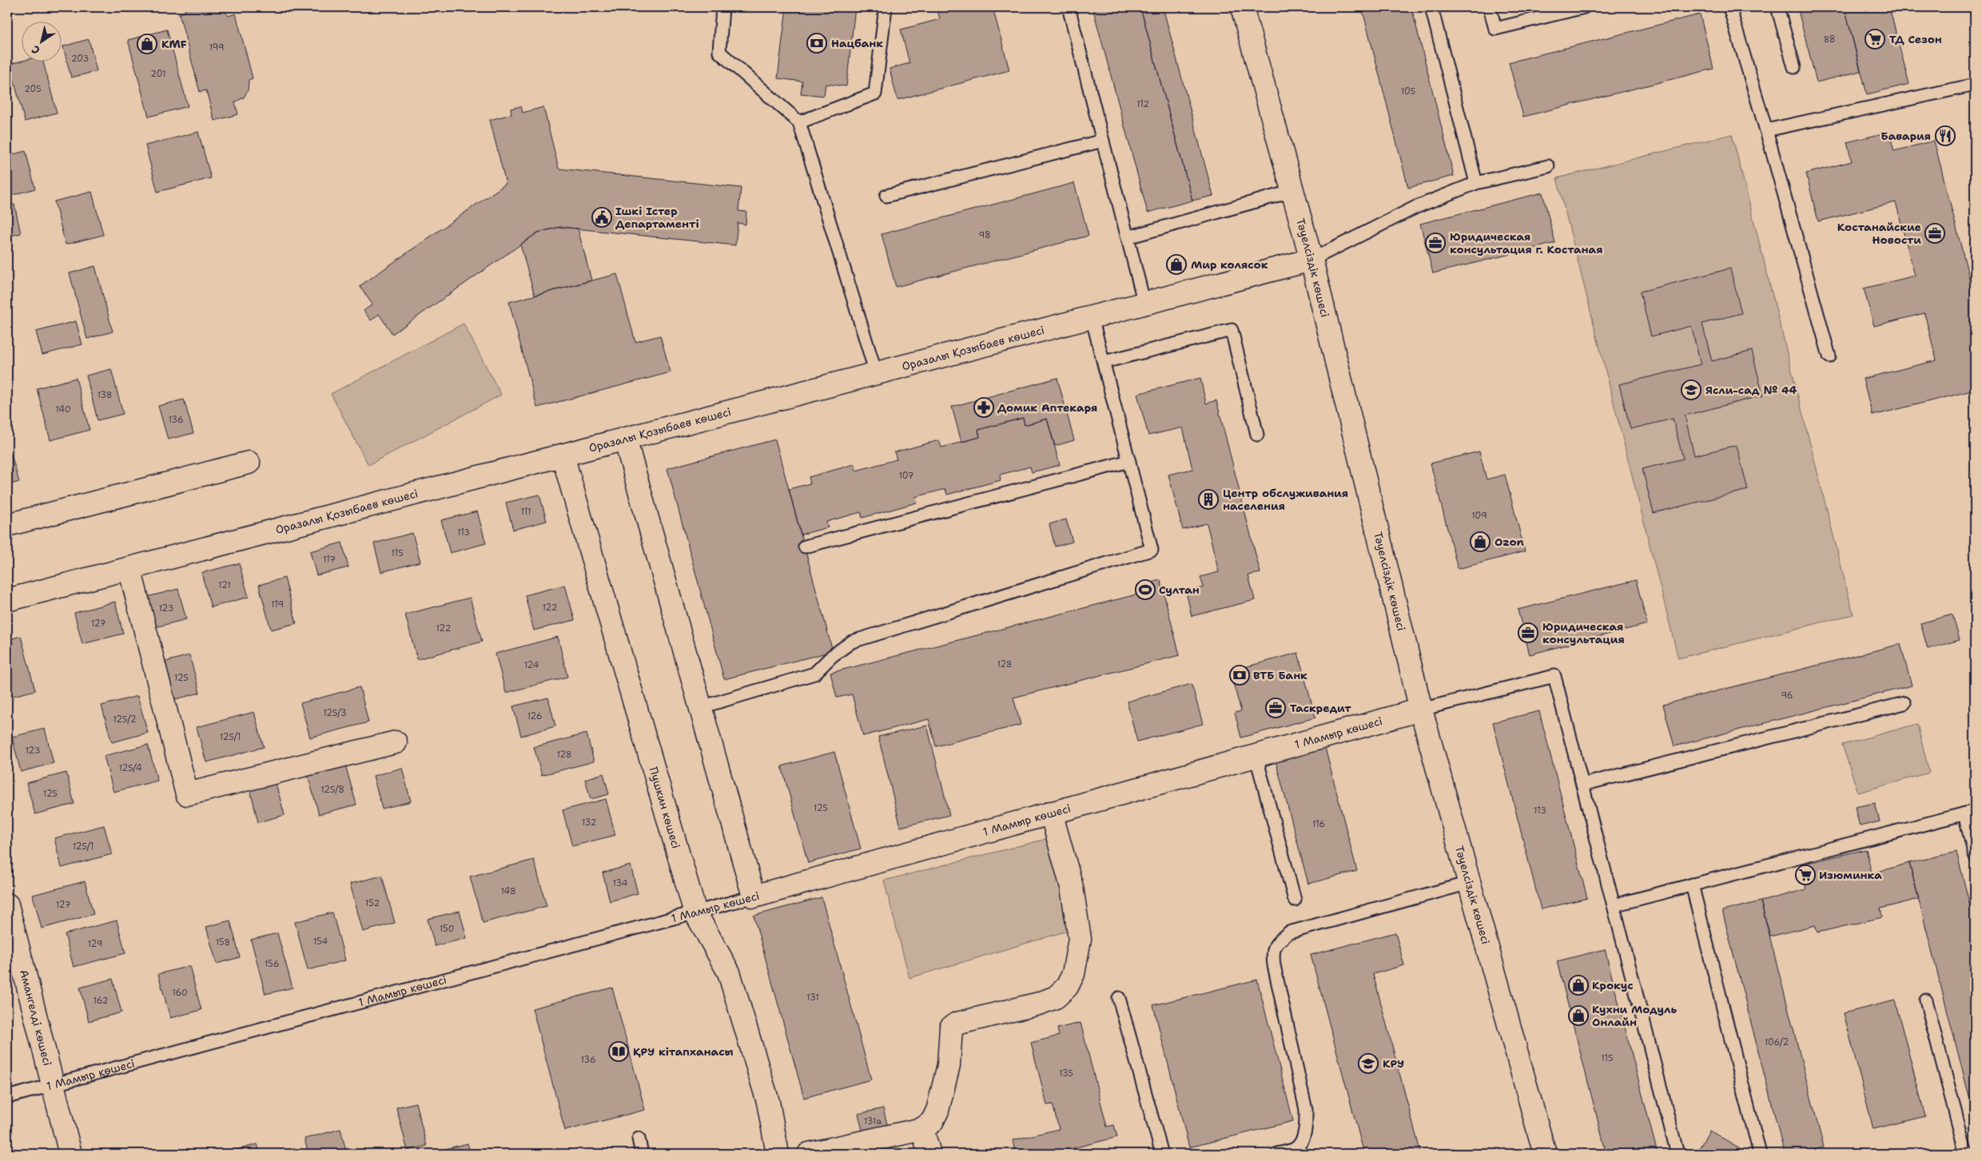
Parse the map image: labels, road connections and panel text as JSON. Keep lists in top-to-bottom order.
{
  "streets": {
    "street": [
      "Тәуелсіздік көшесі",
      "Оразалы Қозыбаев көшесі",
      "1 Мамыр көшесі",
      "Пушкин көшесі",
      "Амангелді көшесі"
    ]
  },
  "crossings": [
    ["Тәуелсіздік көшесі", "Оразалы Қозыбаев көшесі"],
    ["Тәуелсіздік көшесі", "1 Мамыр көшесі"],
    ["Оразалы Қозыбаев көшесі", "Пушкин көшесі"],
    ["1 Мамыр көшесі", "Пушкин көшесі"],
    ["1 Мамыр көшесі", "Амангелді көшесі"]
  ],
  "places": {
    "supermarket": ["ТД Сезон", "Изюминка"],
    "bank": ["Нацбанк", "ВТБ Банк"],
    "shop": [
      "KMF",
      "Мир колясок",
      "Ozon",
      "Крокус",
      "Кухни Модуль Онлайн"
    ],
    "restaurant": ["Бавария"],
    "public building": ["Ішкі Істер Департаменті"],
    "office": [
      "Костанайские Новости",
      "Юридическая консультация г. Костаная",
      "Юридическая консультация",
      "Таскредит"
    ],
    "school or university": ["Ясли-сад № 44", "КРУ"],
    "pharmacy": ["Домик Аптекаря"],
    "building": ["Центр обслуживания населения"],
    "sports": ["Султан"],
    "library": ["ҚРУ кітапханасы"]
  },
  "house_numbers": [
    "88",
    "199",
    "203",
    "201",
    "205",
    "105",
    "112",
    "98",
    "138",
    "140",
    "136",
    "107",
    "111",
    "109",
    "113",
    "115",
    "117",
    "121",
    "119",
    "122",
    "123",
    "127",
    "122",
    "128",
    "124",
    "125",
    "96",
    "125/3",
    "126",
    "125/2",
    "125/1",
    "123",
    "128",
    "125/4",
    "125/8",
    "125",
    "125",
    "113",
    "132",
    "116",
    "125/1",
    "134",
    "148",
    "152",
    "127",
    "150",
    "154",
    "158",
    "129",
    "156",
    "160",
    "131",
    "162",
    "106/2",
    "115",
    "136",
    "135",
    "131а"
  ],
  "north": "bottom left"
}
